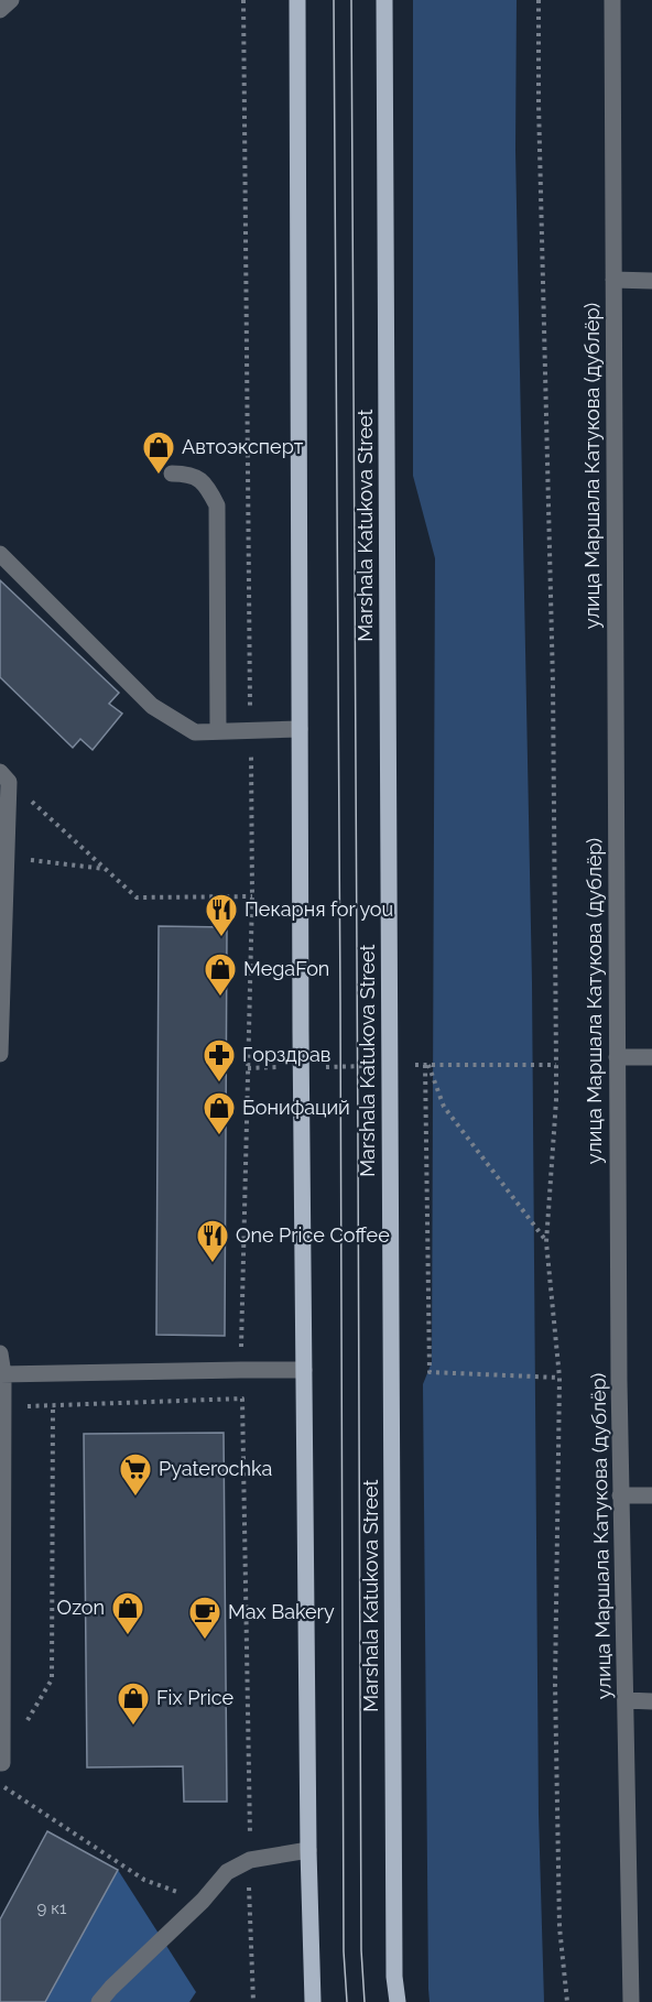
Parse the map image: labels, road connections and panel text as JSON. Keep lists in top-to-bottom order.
{
  "streets": {
    "main road": ["Marshala Katukova Street"],
    "street": ["улица Маршала Катукова (дублёр)"]
  },
  "places": {
    "shop": [
      "Автоэксперт",
      "MegaFon",
      "Бонифаций",
      "Ozon",
      "Fix Price"
    ],
    "restaurant": ["Пекарня for you", "One Price Coffee"],
    "pharmacy": ["Горздрав"],
    "supermarket": ["Pyaterochka"],
    "cafe": ["Max Bakery"]
  },
  "house_numbers": ["9 к1"]
}
